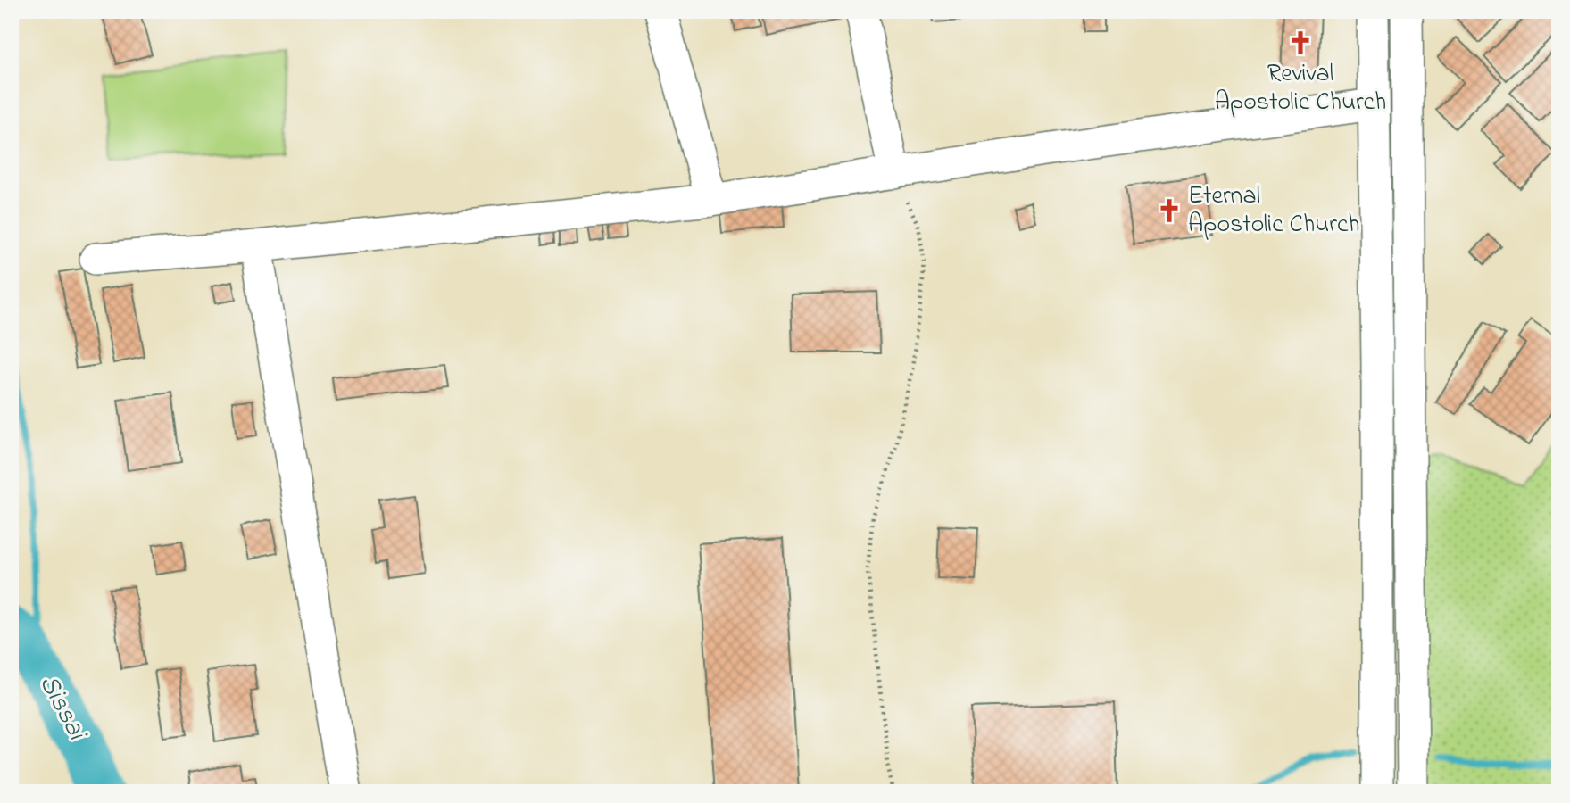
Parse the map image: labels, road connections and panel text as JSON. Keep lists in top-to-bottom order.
{
  "water": ["Sissai"],
  "places": {
    "church": ["Revival Apostolic Church", "Eternal Apostolic Church"]
  }
}
